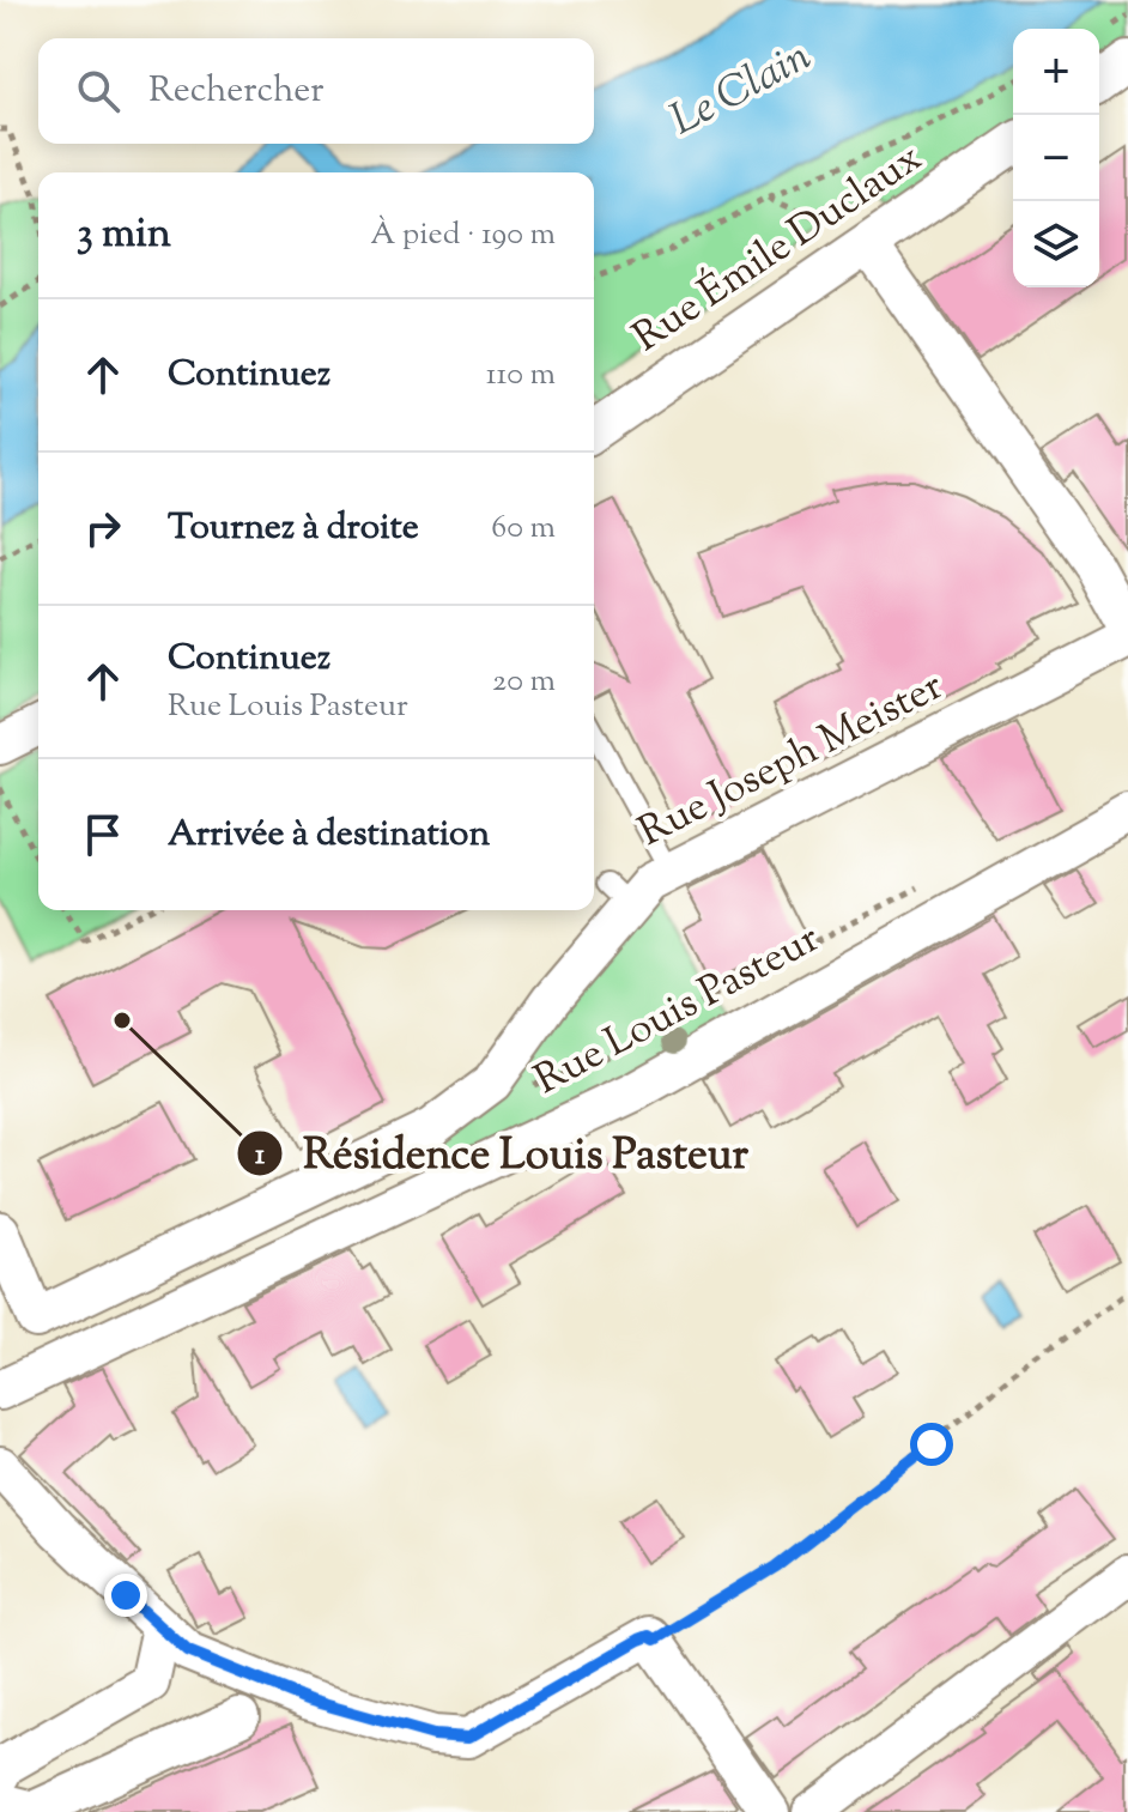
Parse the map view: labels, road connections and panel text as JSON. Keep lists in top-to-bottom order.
{
  "streets": {
    "street": ["Rue Émile Duclaux", "Rue Joseph Meister", "Rue Louis Pasteur"]
  },
  "water": ["Le Clain"],
  "places": ["Résidence Louis Pasteur"],
  "page": {
    "map_buttons": ["+", "−"],
    "search": "Rechercher",
    "heading": ["3 min", "À pied · 190 m"],
    "list": [
      ["Continuez", "110 m"],
      ["Tournez à droite", "60 m"],
      ["Continuez", "Rue Louis Pasteur", "20 m"],
      "Arrivée à destination"
    ]
  }
}
